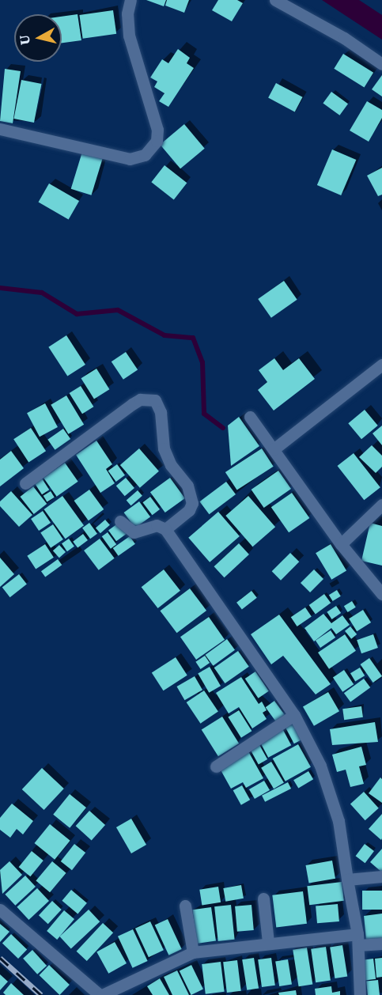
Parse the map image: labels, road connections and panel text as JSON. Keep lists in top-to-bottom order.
{
  "north": "left"
}
